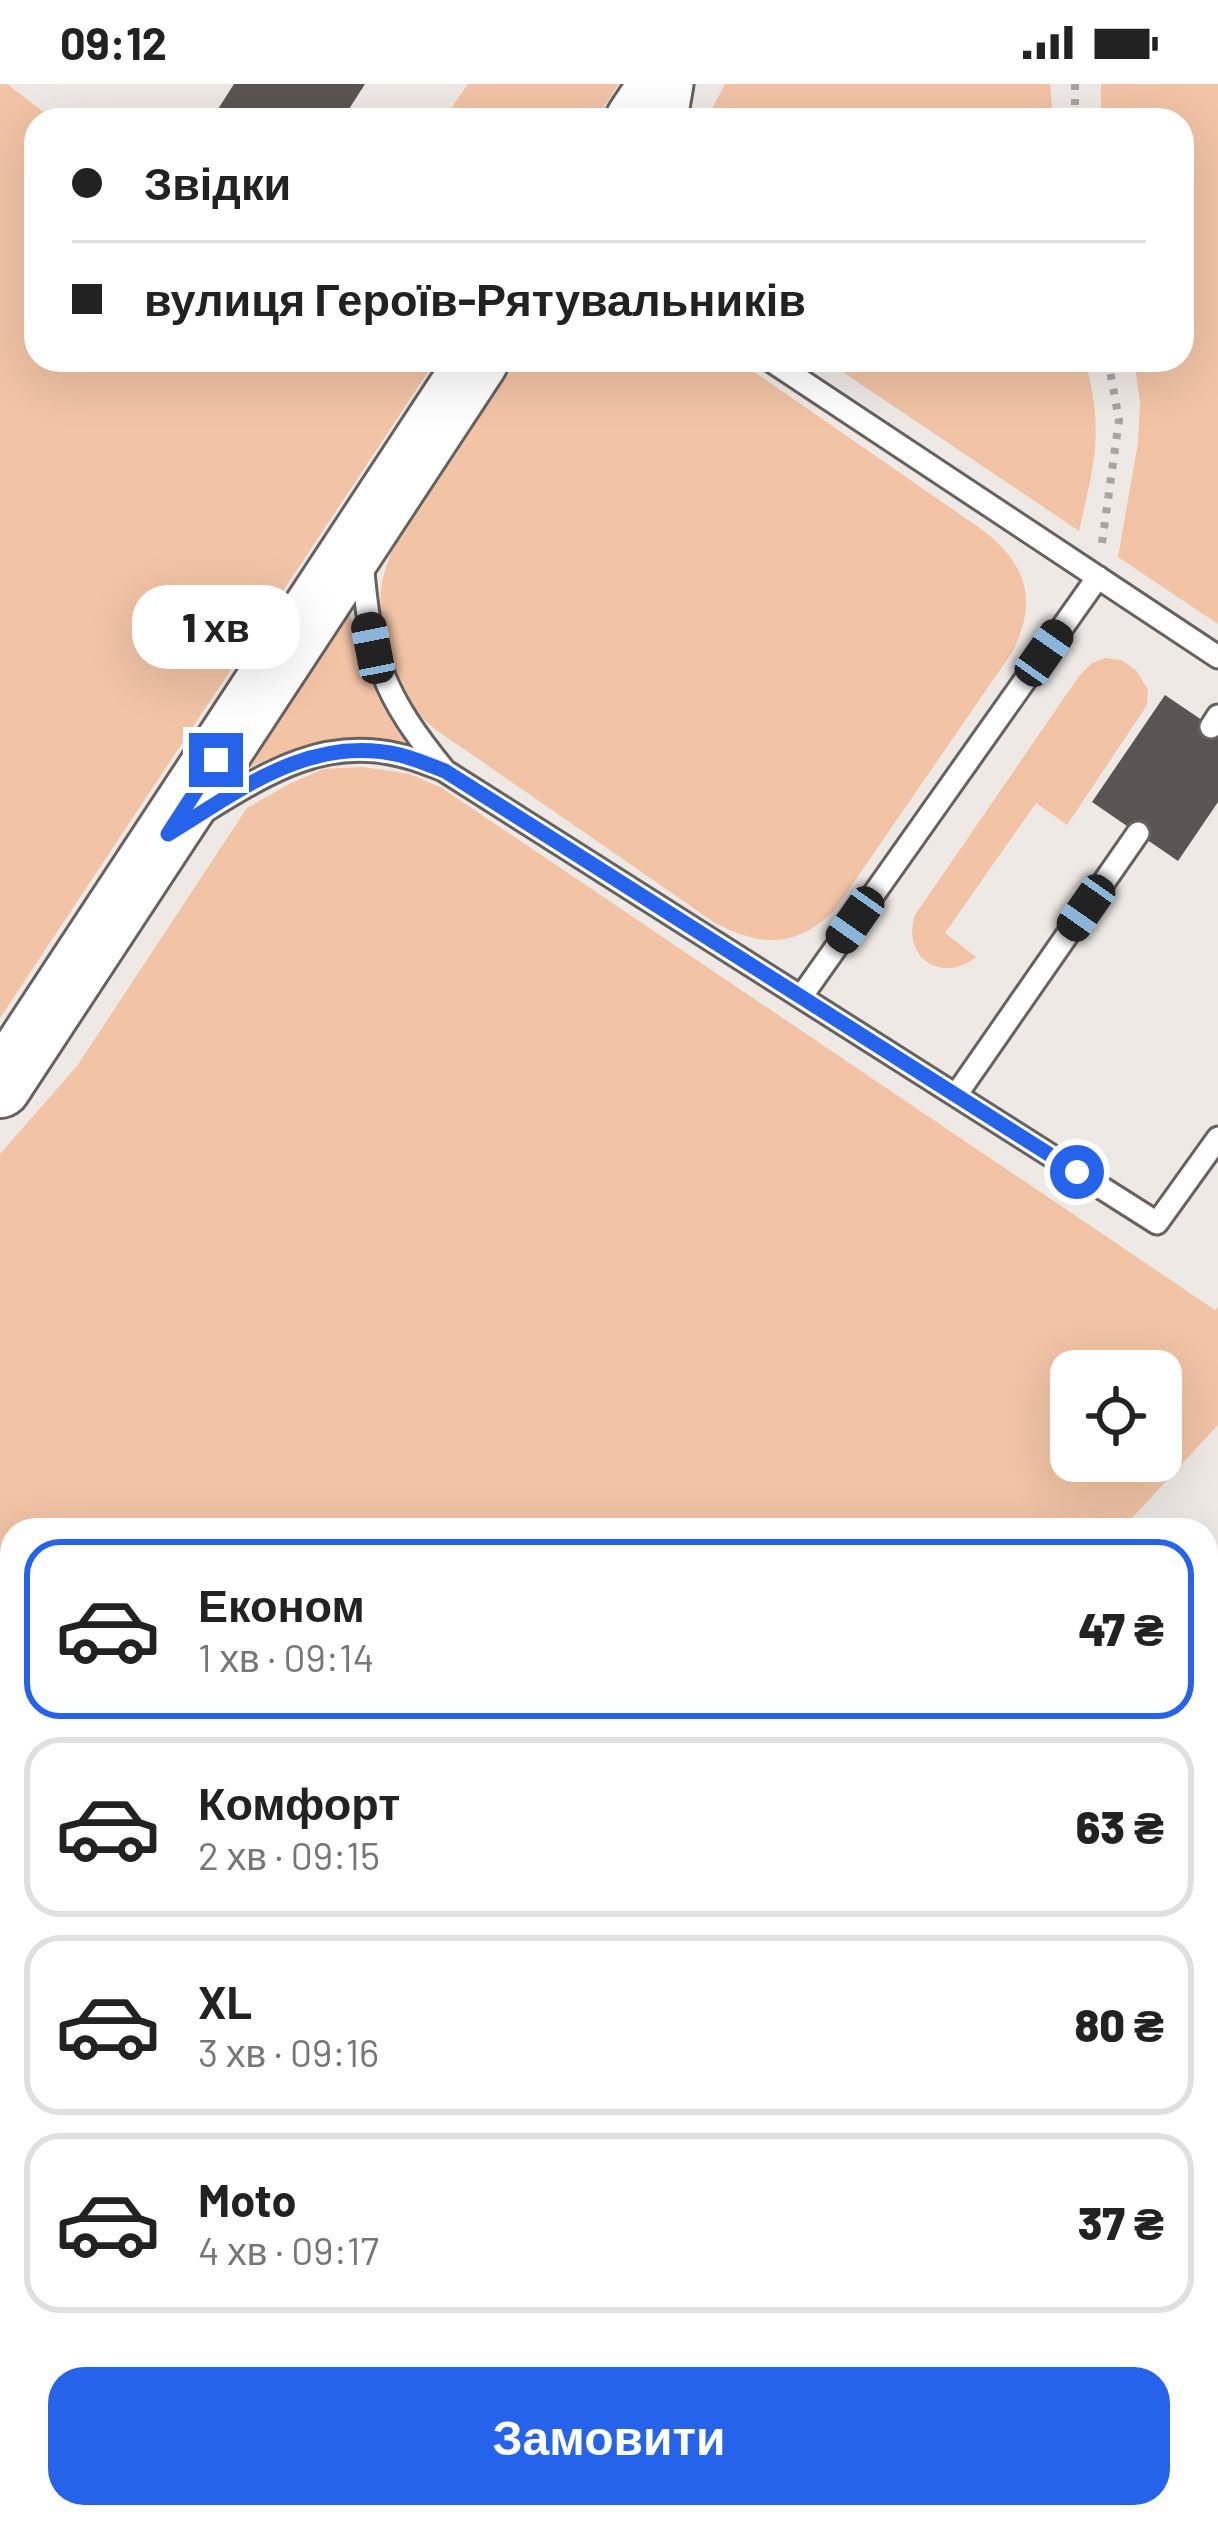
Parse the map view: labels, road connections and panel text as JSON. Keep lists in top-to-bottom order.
{
  "page": {
    "status": "09:12",
    "banner": ["Звідки", "вулиця Героїв-Рятувальників"],
    "bubble": "1 хв",
    "list": [
      {
        "name": "Економ",
        "note": "1 хв · 09:14",
        "value": "47 ₴"
      },
      {
        "name": "Комфорт",
        "note": "2 хв · 09:15",
        "value": "63 ₴"
      },
      {
        "name": "XL",
        "note": "3 хв · 09:16",
        "value": "80 ₴"
      },
      {
        "name": "Moto",
        "note": "4 хв · 09:17",
        "value": "37 ₴"
      }
    ],
    "buttons": "Замовити"
  }
}
